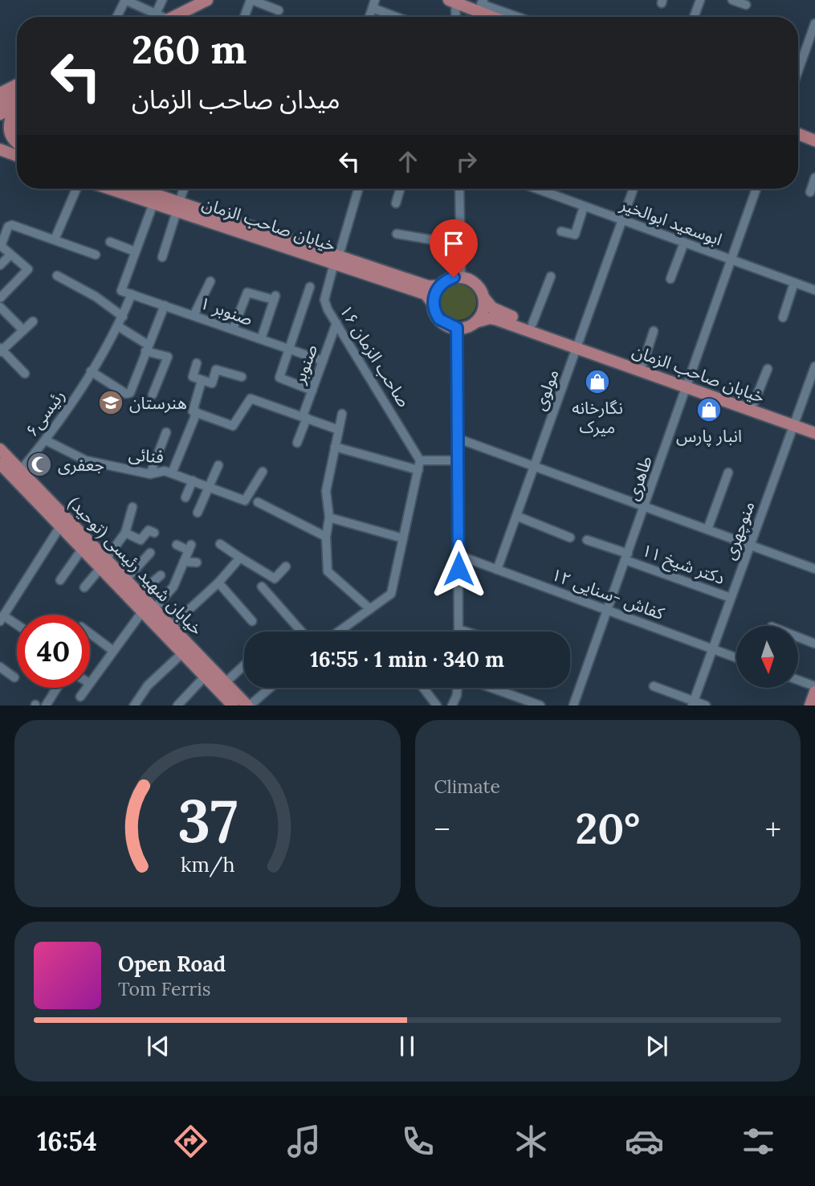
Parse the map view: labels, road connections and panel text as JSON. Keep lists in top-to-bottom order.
{
  "streets": {
    "main road": ["خیابان صاحب الزمان", "خیابان شهید رئیسی (توحید)"],
    "street": [
      "ابوسعید ابوالخیر",
      "صنوبر ۱",
      "صاحب الزمان ۱۶",
      "صنوبر",
      "مولوی",
      "رئیسی۶",
      "فنائی",
      "طاهری",
      "منوچهری",
      "دکتر شیخ ۱۱",
      "کفاش -سنایی ۱۲"
    ]
  },
  "crossings": [
    ["ابوسعید ابوالخیر", "مولوی"],
    ["ابوسعید ابوالخیر", "طاهری"],
    ["خیابان صاحب الزمان", "صاحب الزمان ۱۶"],
    ["خیابان صاحب الزمان", "مولوی"],
    ["خیابان صاحب الزمان", "طاهری"],
    ["خیابان صاحب الزمان", "منوچهری"],
    ["صنوبر ۱", "صنوبر"],
    ["صنوبر ۱", "رئیسی۶"],
    ["صاحب الزمان ۱۶", "صنوبر"],
    ["مولوی", "کفاش -سنایی ۱۲"],
    ["رئیسی۶", "فنائی"],
    ["رئیسی۶", "خیابان شهید رئیسی (توحید)"],
    ["طاهری", "دکتر شیخ ۱۱"],
    ["طاهری", "کفاش -سنایی ۱۲"],
    ["منوچهری", "دکتر شیخ ۱۱"],
    ["منوچهری", "کفاش -سنایی ۱۲"]
  ],
  "places": {
    "shop": ["نگارخانه میرک", "انبار پارس"],
    "school or university": ["هنرستان"],
    "mosque": ["جعفری"]
  },
  "north": "bottom",
  "page": {
    "turn": ["260 m", "میدان صاحب الزمان"],
    "limit": "40",
    "trip": "16:55 · 1 min · 340 m",
    "tile": "Climate",
    "heat": ["−", "20°", "+"],
    "song": ["Open Road", "Tom Ferris"],
    "tabs": "16:54",
    "gauge": ["37", "km/h"]
  }
}
